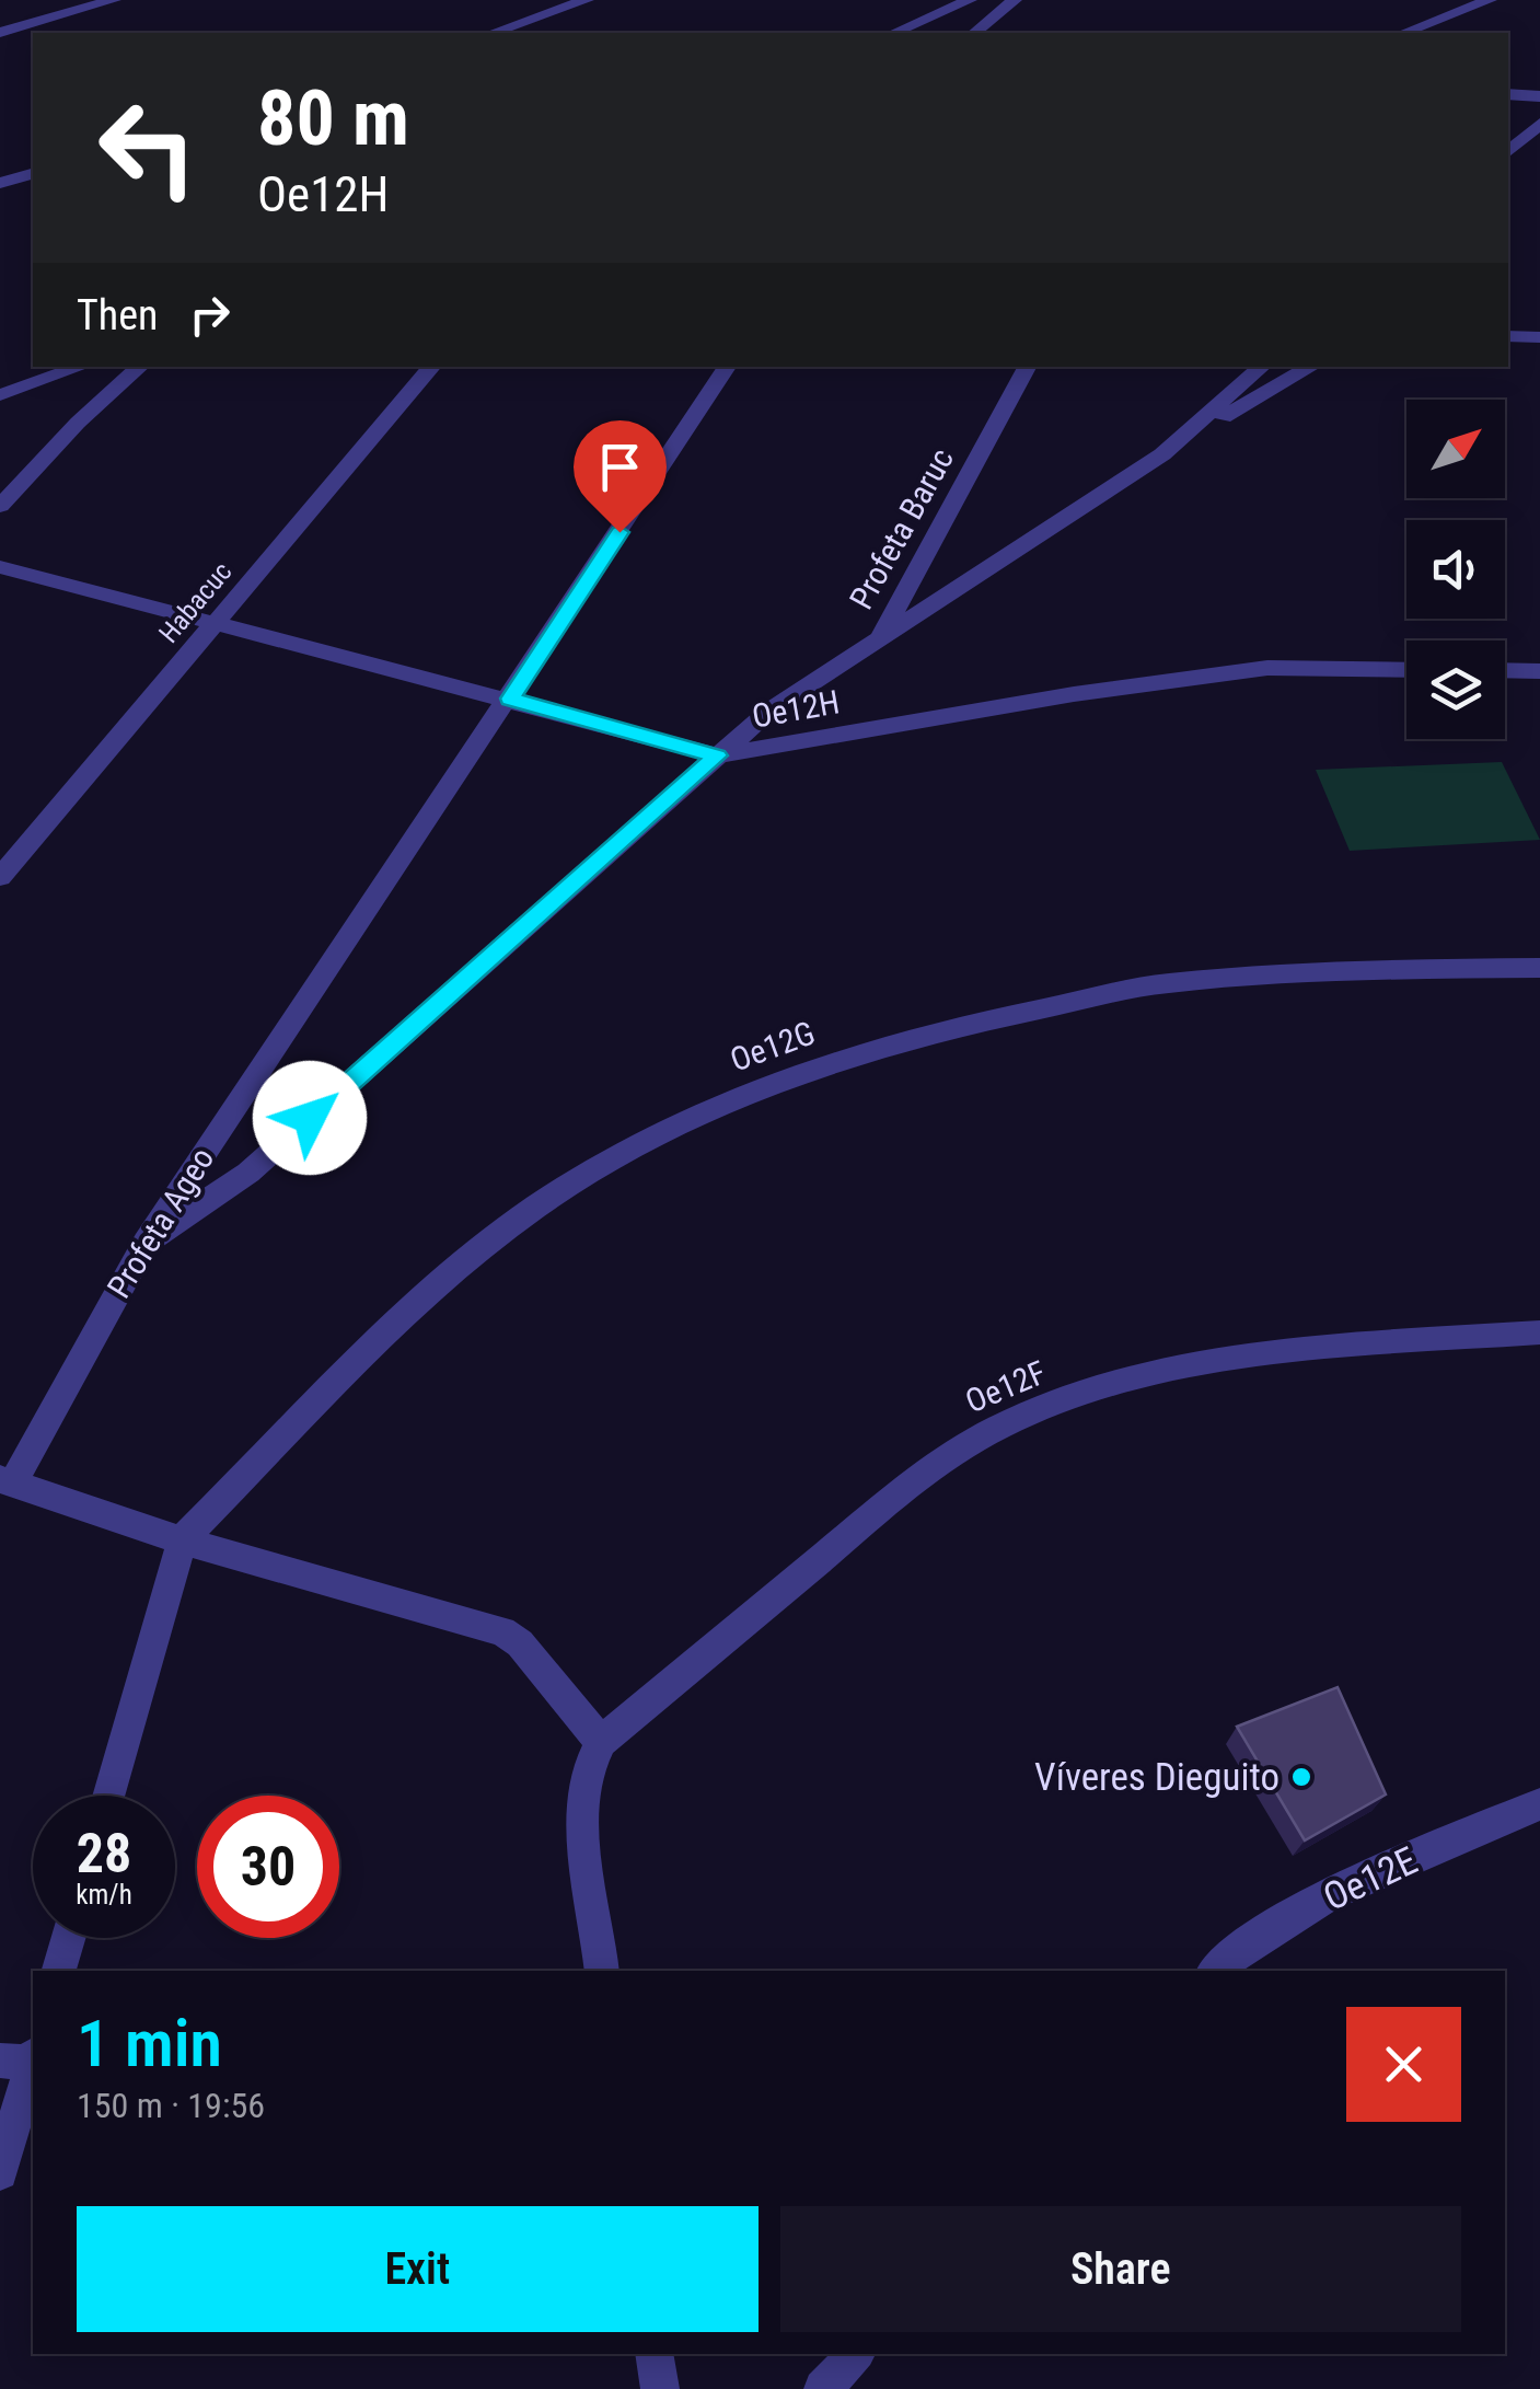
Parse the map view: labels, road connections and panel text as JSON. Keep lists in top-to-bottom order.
{
  "streets": {
    "street": [
      "Profeta Baruc",
      "Habacuc",
      "Oe12H",
      "Oe12G",
      "Profeta Ageo",
      "Oe12F",
      "Oe12E"
    ]
  },
  "crossings": [
    ["Profeta Baruc", "Oe12H"],
    ["Profeta Baruc", "Profeta Ageo"],
    ["Habacuc", "Oe12H"],
    ["Oe12H", "Profeta Ageo"],
    ["Oe12G", "Profeta Ageo"],
    ["Profeta Ageo", "Oe12F"]
  ],
  "places": ["Víveres Dieguito"],
  "north": "top right",
  "page": {
    "turn": ["80 m", "Oe12H"],
    "then": "Then",
    "speed": "28 km/h",
    "limit": "30",
    "heading": ["1 min", "150 m · 19:56"],
    "buttons": ["Exit", "Share"]
  }
}
